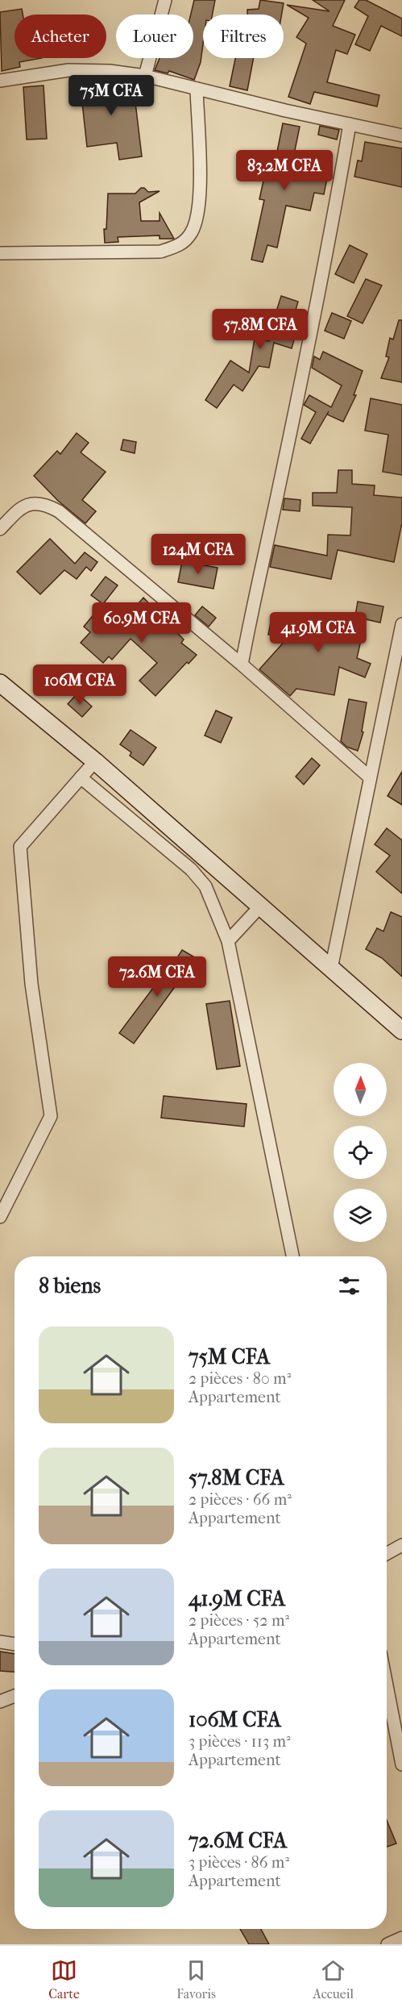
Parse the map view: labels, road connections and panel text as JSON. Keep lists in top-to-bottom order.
{
  "north": "top",
  "page": {
    "chip": ["Acheter", "Louer", "Filtres"],
    "price": [
      "75M CFA",
      "83.2M CFA",
      "57.8M CFA",
      "124M CFA",
      "60.9M CFA",
      "41.9M CFA",
      "106M CFA",
      "72.6M CFA"
    ],
    "heading": "8 biens",
    "list": [
      {
        "name": "75M CFA",
        "note": "2 pièces · 80 m² · Appartement"
      },
      {
        "name": "57.8M CFA",
        "note": "2 pièces · 66 m² · Appartement"
      },
      {
        "name": "41.9M CFA",
        "note": "2 pièces · 52 m² · Appartement"
      },
      {
        "name": "106M CFA",
        "note": "3 pièces · 113 m² · Appartement"
      },
      {
        "name": "72.6M CFA",
        "note": "3 pièces · 86 m² · Appartement"
      }
    ],
    "tabs": ["Carte", "Favoris", "Accueil"]
  }
}
